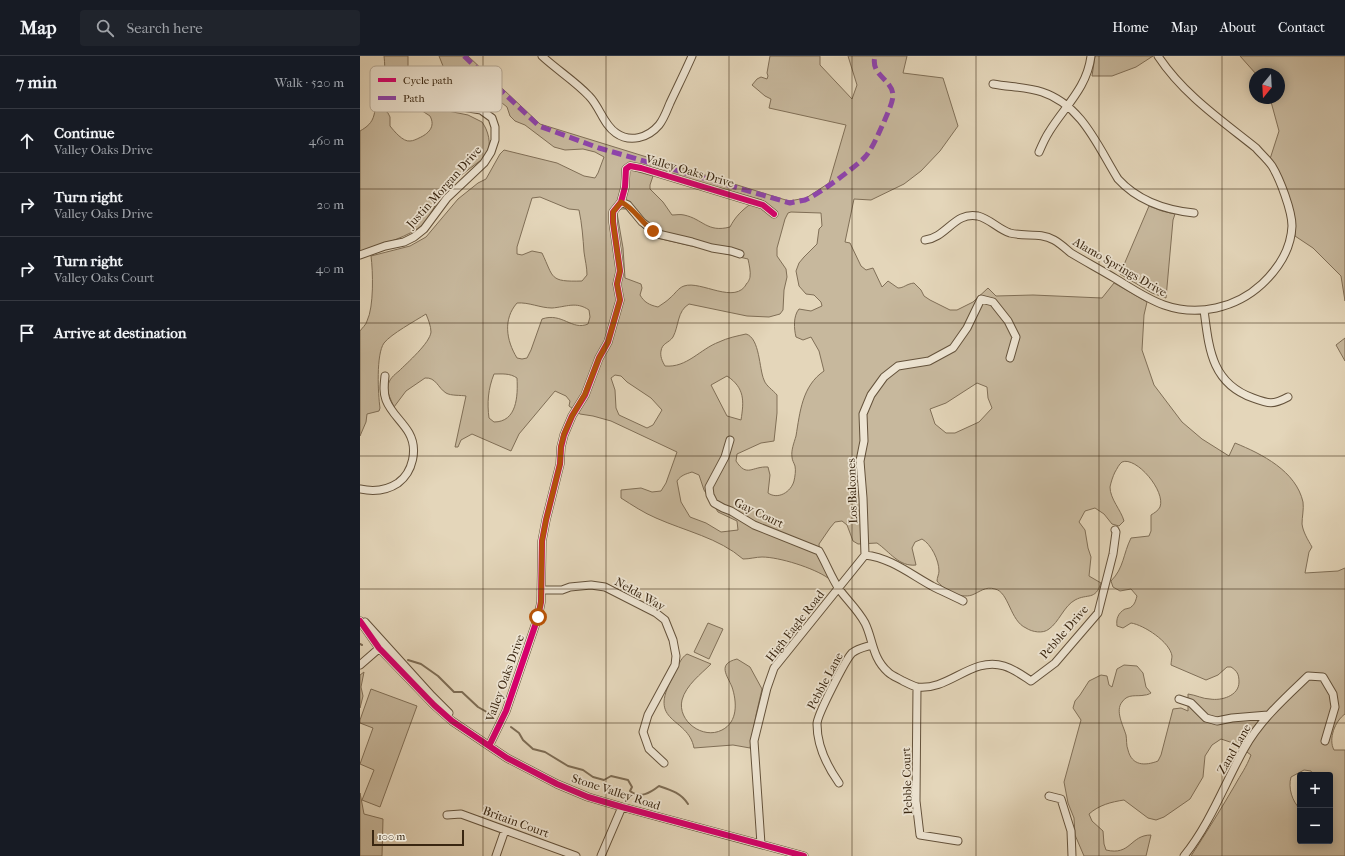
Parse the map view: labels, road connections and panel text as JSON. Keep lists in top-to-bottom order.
{
  "streets": {
    "street": [
      "Valley Oaks Drive",
      "Justin Morgan Drive",
      "Alamo Springs Drive",
      "Los Balcones",
      "Gay Court",
      "Nelda Way",
      "High Eagle Road",
      "Pebble Drive",
      "Pebble Lane",
      "Zand Lane",
      "Pebble Court",
      "Stone Valley Road",
      "Britain Court"
    ]
  },
  "crossings": [
    ["Valley Oaks Drive", "Nelda Way"],
    ["Valley Oaks Drive", "Stone Valley Road"],
    ["Los Balcones", "High Eagle Road"],
    ["Gay Court", "High Eagle Road"],
    ["High Eagle Road", "Stone Valley Road"],
    ["Pebble Drive", "Pebble Court"]
  ],
  "legend": ["Cycle path", "Path"],
  "scale_bar": "100 m",
  "north": "bottom",
  "page": {
    "header": "Map",
    "search": "Search here",
    "nav": [
      "Home",
      "Map",
      "About",
      "Contact"
    ],
    "heading": ["7 min", "Walk · 520 m"],
    "list": [
      ["Continue", "Valley Oaks Drive", "460 m"],
      ["Turn right", "Valley Oaks Drive", "20 m"],
      ["Turn right", "Valley Oaks Court", "40 m"],
      "Arrive at destination"
    ],
    "map_buttons": ["+", "−"],
    "scale": "100 m"
  }
}
